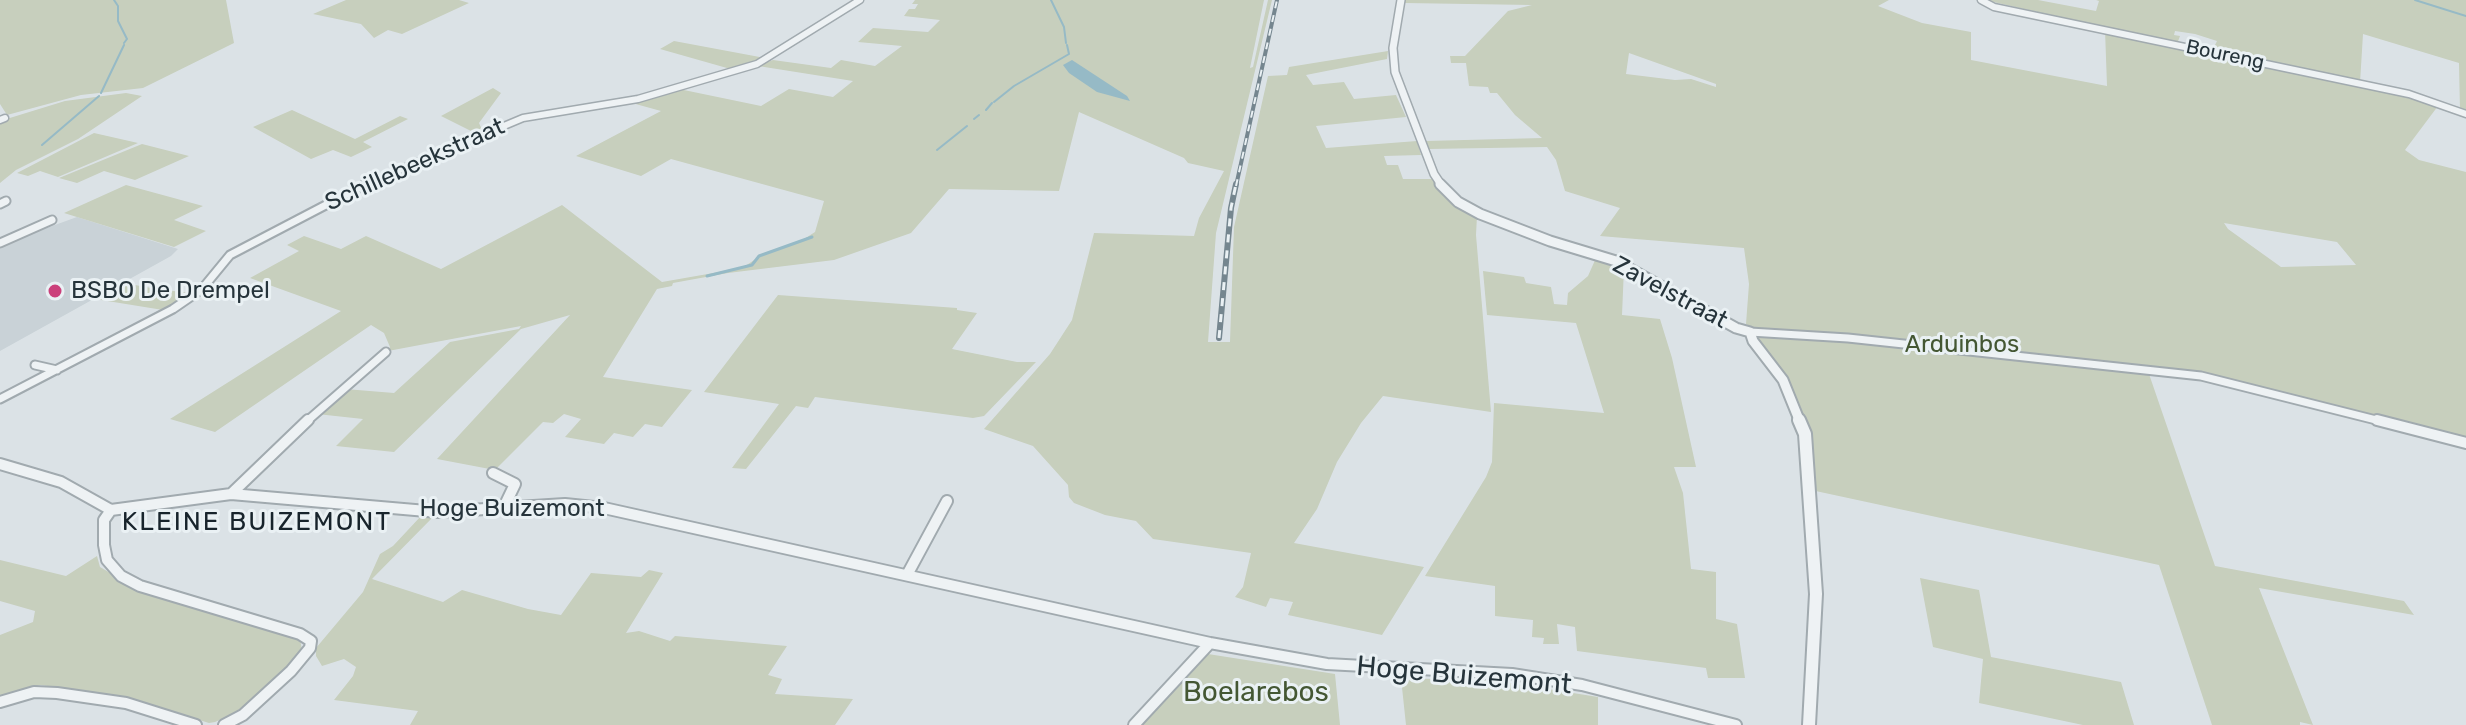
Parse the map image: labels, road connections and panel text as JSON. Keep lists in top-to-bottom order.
{
  "streets": {
    "street": [
      "Boureng",
      "Schillebeekstraat",
      "Zavelstraat",
      "Hoge Buizemont"
    ]
  },
  "districts": ["KLEINE BUIZEMONT"],
  "parks": ["Arduinbos", "Boelarebos"],
  "places": ["BSBO De Drempel"]
}
